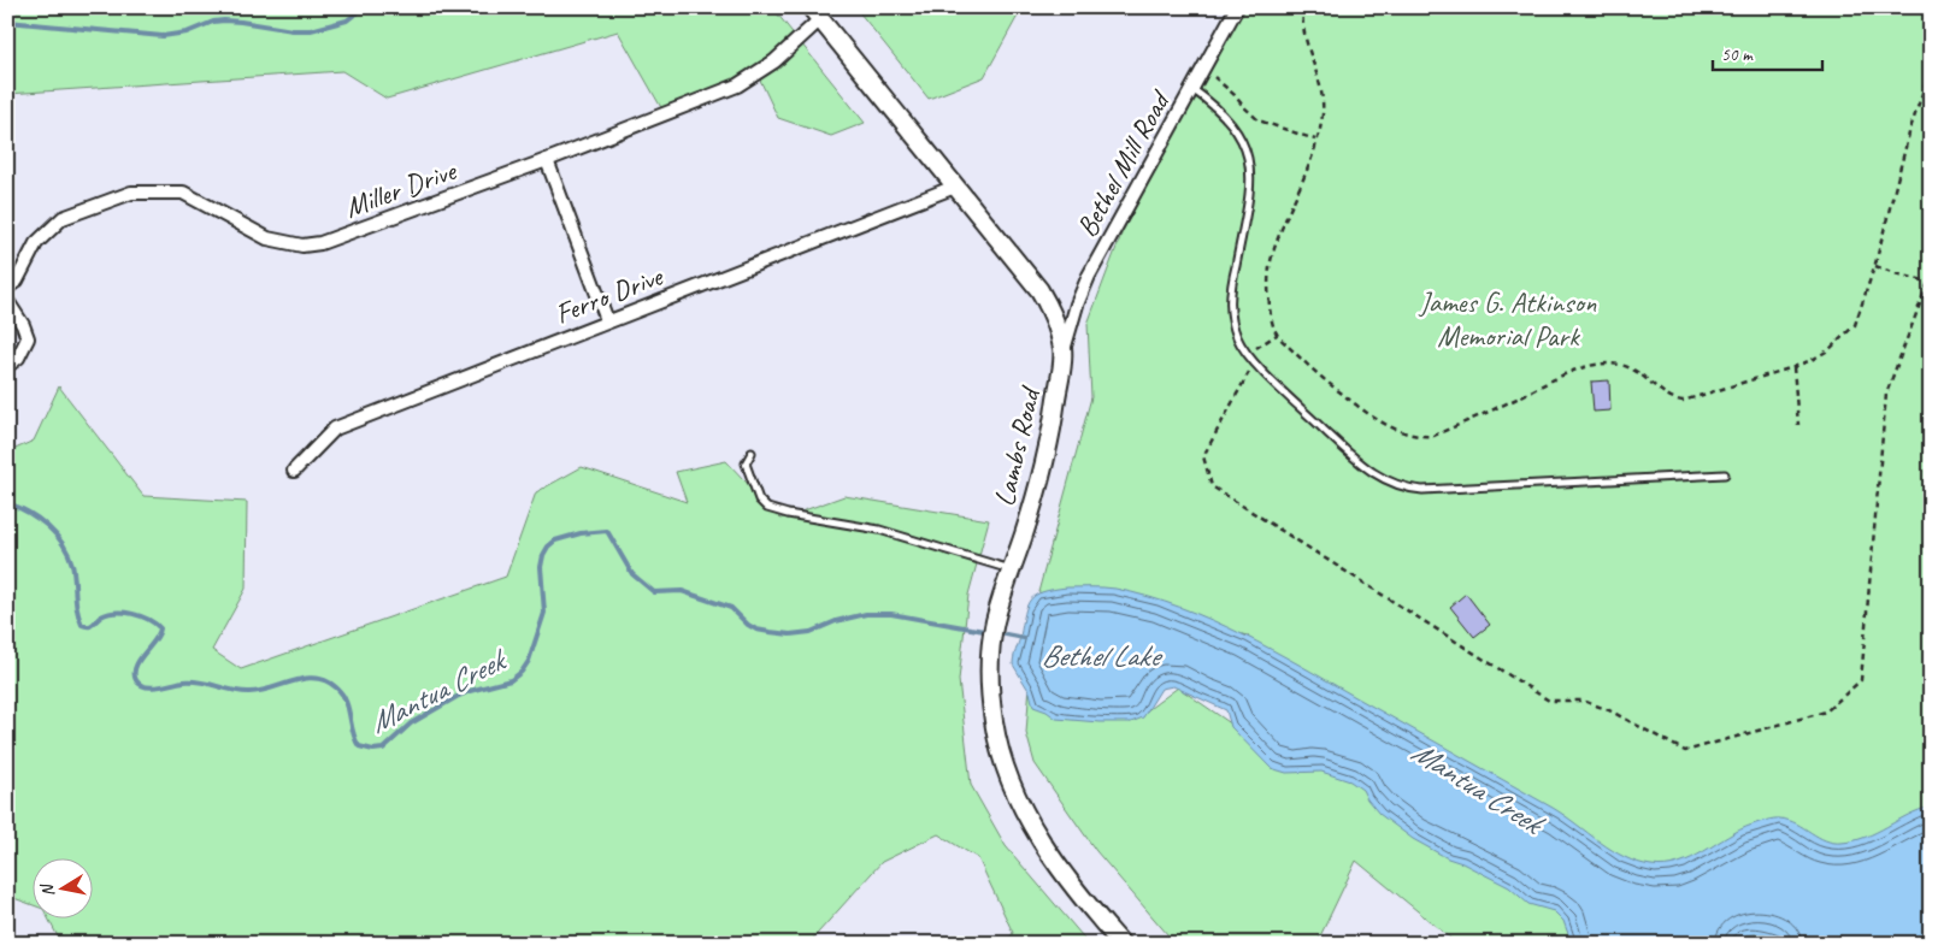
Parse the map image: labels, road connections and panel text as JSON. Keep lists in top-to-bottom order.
{
  "streets": {
    "main road": ["Lambs Road"],
    "street": ["Bethel Mill Road", "Miller Drive", "Ferro Drive"]
  },
  "crossings": [
    ["Bethel Mill Road", "Lambs Road"],
    ["Miller Drive", "Lambs Road"],
    ["Ferro Drive", "Lambs Road"]
  ],
  "water": ["Bethel Lake", "Mantua Creek"],
  "parks": ["James G. Atkinson Memorial Park"],
  "scale_bar": "50 m",
  "north": "left"
}
